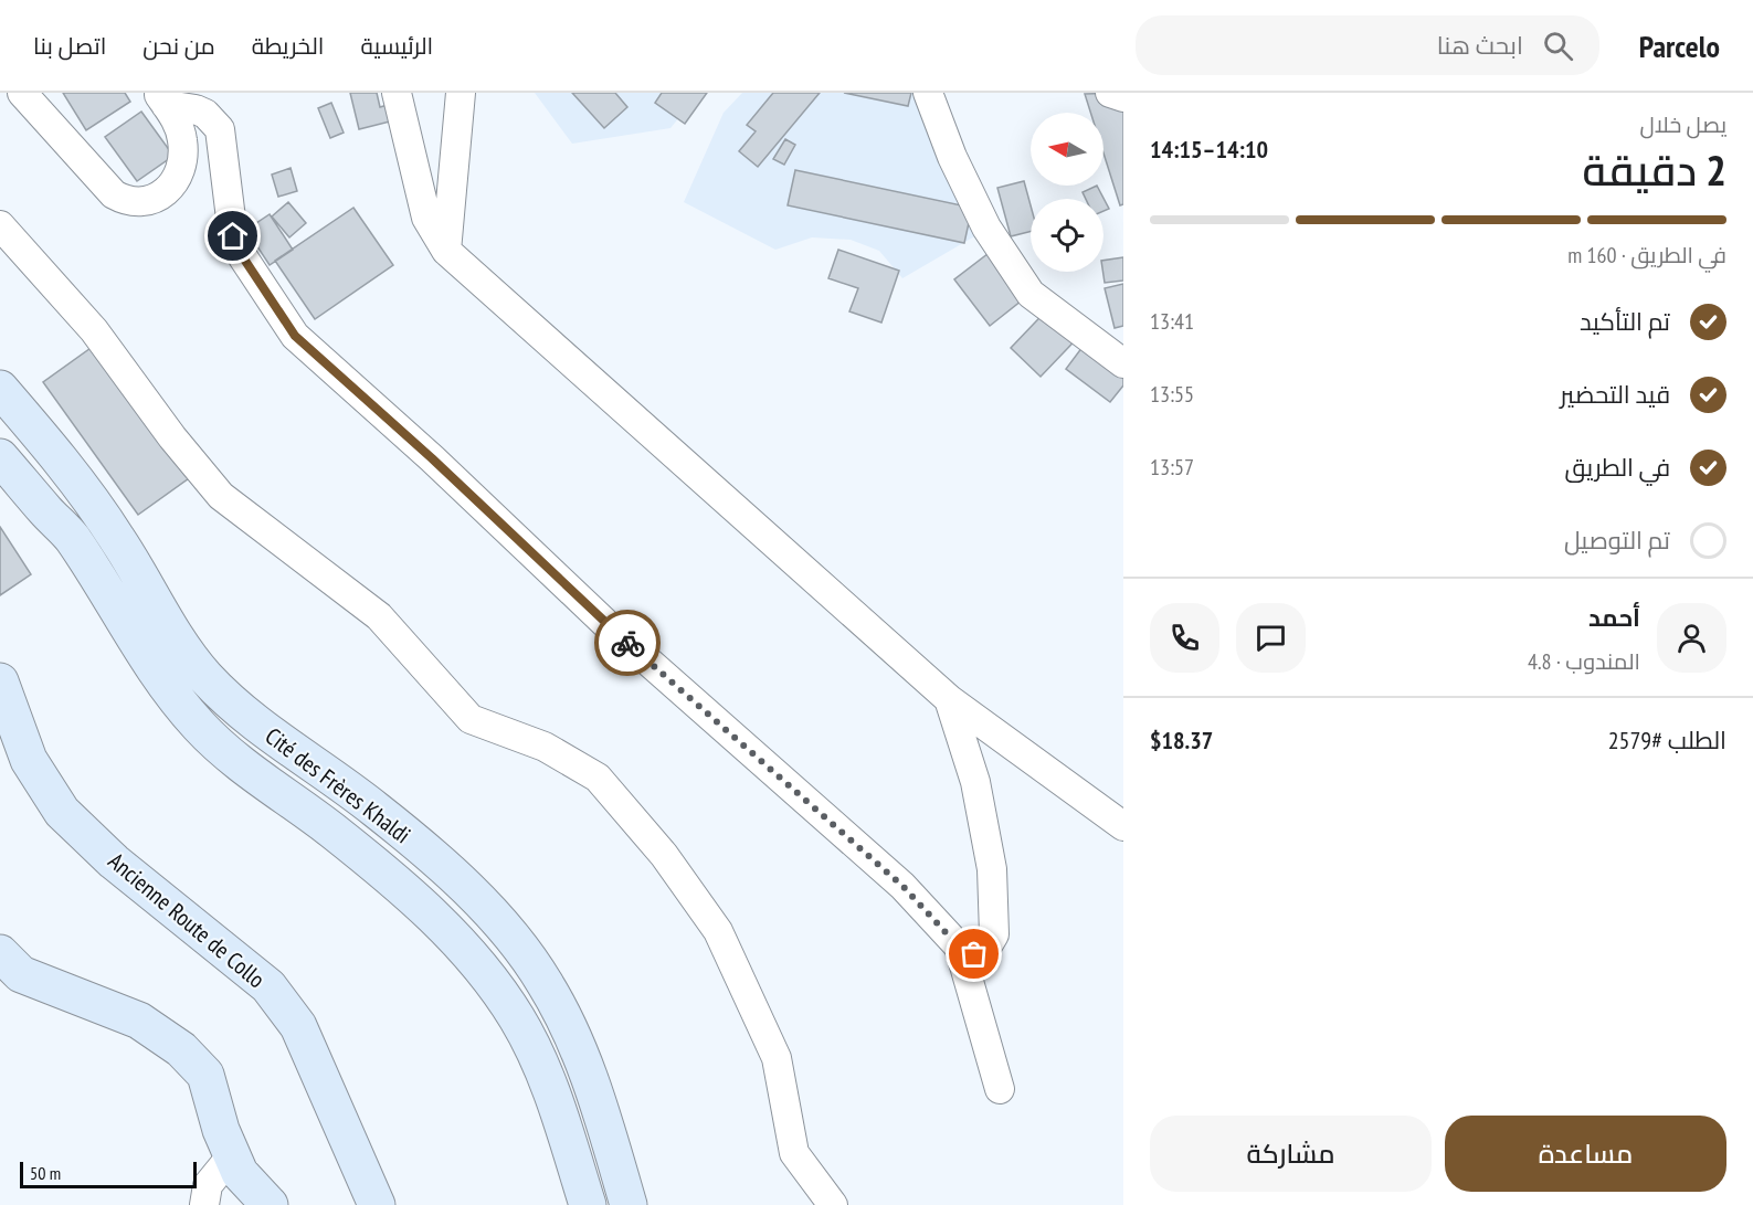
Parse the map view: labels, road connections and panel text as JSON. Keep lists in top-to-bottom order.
{
  "streets": {
    "main road": ["Cité des Frères Khaldi", "Ancienne Route de Collo"]
  },
  "scale_bar": "50 m",
  "north": "left",
  "page": {
    "header": "Parcelo",
    "search": "ابحث هنا",
    "nav": [
      "الرئيسية",
      "الخريطة",
      "من نحن",
      "اتصل بنا"
    ],
    "heading": ["2 دقيقة", "يصل خلال", "14:10–14:15"],
    "panel": [
      "أحمد",
      "المندوب · 4.8",
      "الطلب #2579",
      "$18.37"
    ],
    "bar": "في الطريق · 160 m",
    "list": [
      ["تم التأكيد", "13:41"],
      ["قيد التحضير", "13:55"],
      ["في الطريق", "13:57"],
      "تم التوصيل"
    ],
    "buttons": ["مساعدة", "مشاركة"],
    "scale": "50 m"
  }
}
